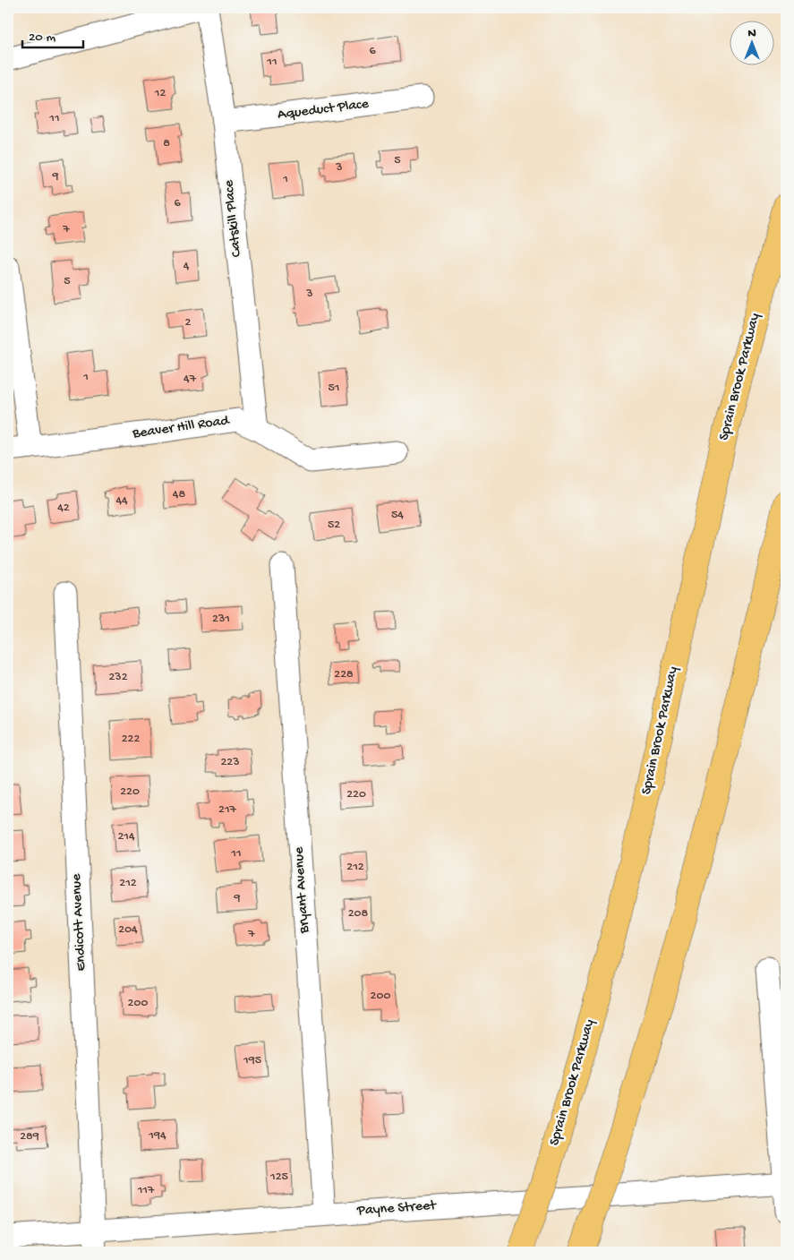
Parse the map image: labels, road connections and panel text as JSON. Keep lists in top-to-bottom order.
{
  "streets": {
    "highway": ["Sprain Brook Parkway"],
    "street": [
      "Aqueduct Place",
      "Catskill Place",
      "Beaver Hill Road",
      "Bryant Avenue",
      "Endicott Avenue",
      "Payne Street"
    ]
  },
  "crossings": [
    ["Aqueduct Place", "Catskill Place"],
    ["Catskill Place", "Beaver Hill Road"],
    ["Bryant Avenue", "Payne Street"],
    ["Endicott Avenue", "Payne Street"]
  ],
  "house_numbers": [
    "6",
    "11",
    "12",
    "11",
    "8",
    "5",
    "3",
    "9",
    "1",
    "6",
    "7",
    "4",
    "5",
    "3",
    "2",
    "1",
    "47",
    "51",
    "48",
    "44",
    "42",
    "54",
    "52",
    "231",
    "228",
    "232",
    "222",
    "223",
    "220",
    "220",
    "217",
    "214",
    "11",
    "212",
    "212",
    "9",
    "208",
    "204",
    "7",
    "200",
    "200",
    "195",
    "194",
    "289",
    "125",
    "117"
  ],
  "scale_bar": "20 m",
  "north": "top"
}
